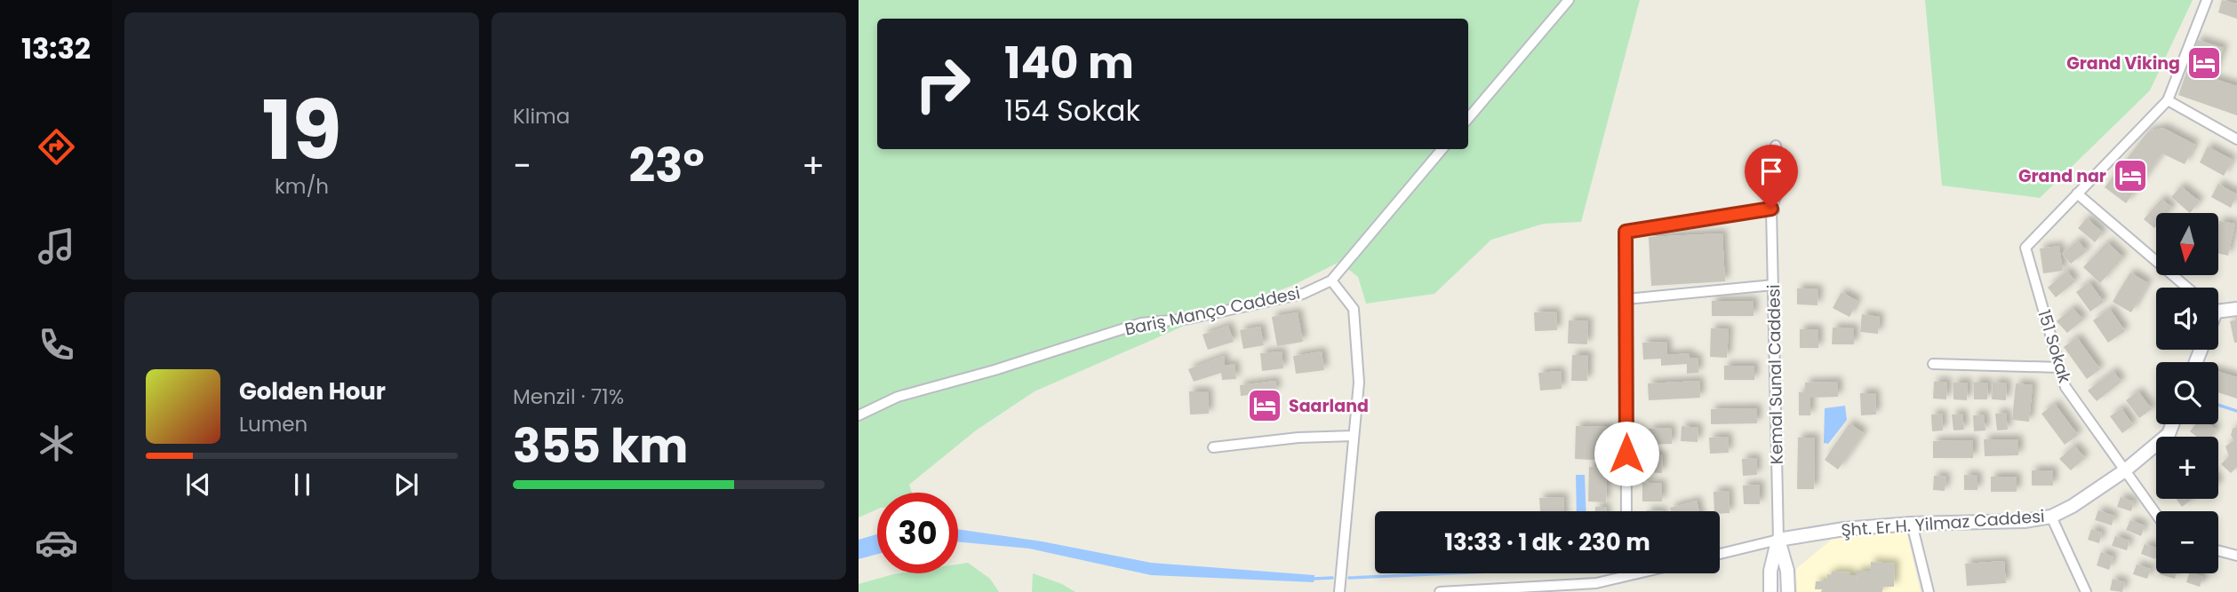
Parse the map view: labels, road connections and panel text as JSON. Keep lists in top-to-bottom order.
{
  "streets": {
    "street": [
      "Bariş Manço Caddesi",
      "151 Sokak",
      "Kemal Sunal Caddesi",
      "Şht. Er H. Yilmaz Caddesi"
    ]
  },
  "crossings": [
    ["151 Sokak", "Şht. Er H. Yilmaz Caddesi"],
    ["Kemal Sunal Caddesi", "Şht. Er H. Yilmaz Caddesi"]
  ],
  "places": {
    "hotel": ["Grand Viking", "Grand nar", "Saarland"]
  },
  "north": "bottom",
  "page": {
    "tabs": "13:32",
    "tile": [
      ["19", "km/h"],
      "Klima",
      ["Menzil · 71%", "355 km"]
    ],
    "turn": ["140 m", "154 Sokak"],
    "heat": ["−", "23°", "+"],
    "map_buttons": ["+", "−"],
    "song": ["Golden Hour", "Lumen"],
    "limit": "30",
    "trip": "13:33 · 1 dk · 230 m"
  }
}
